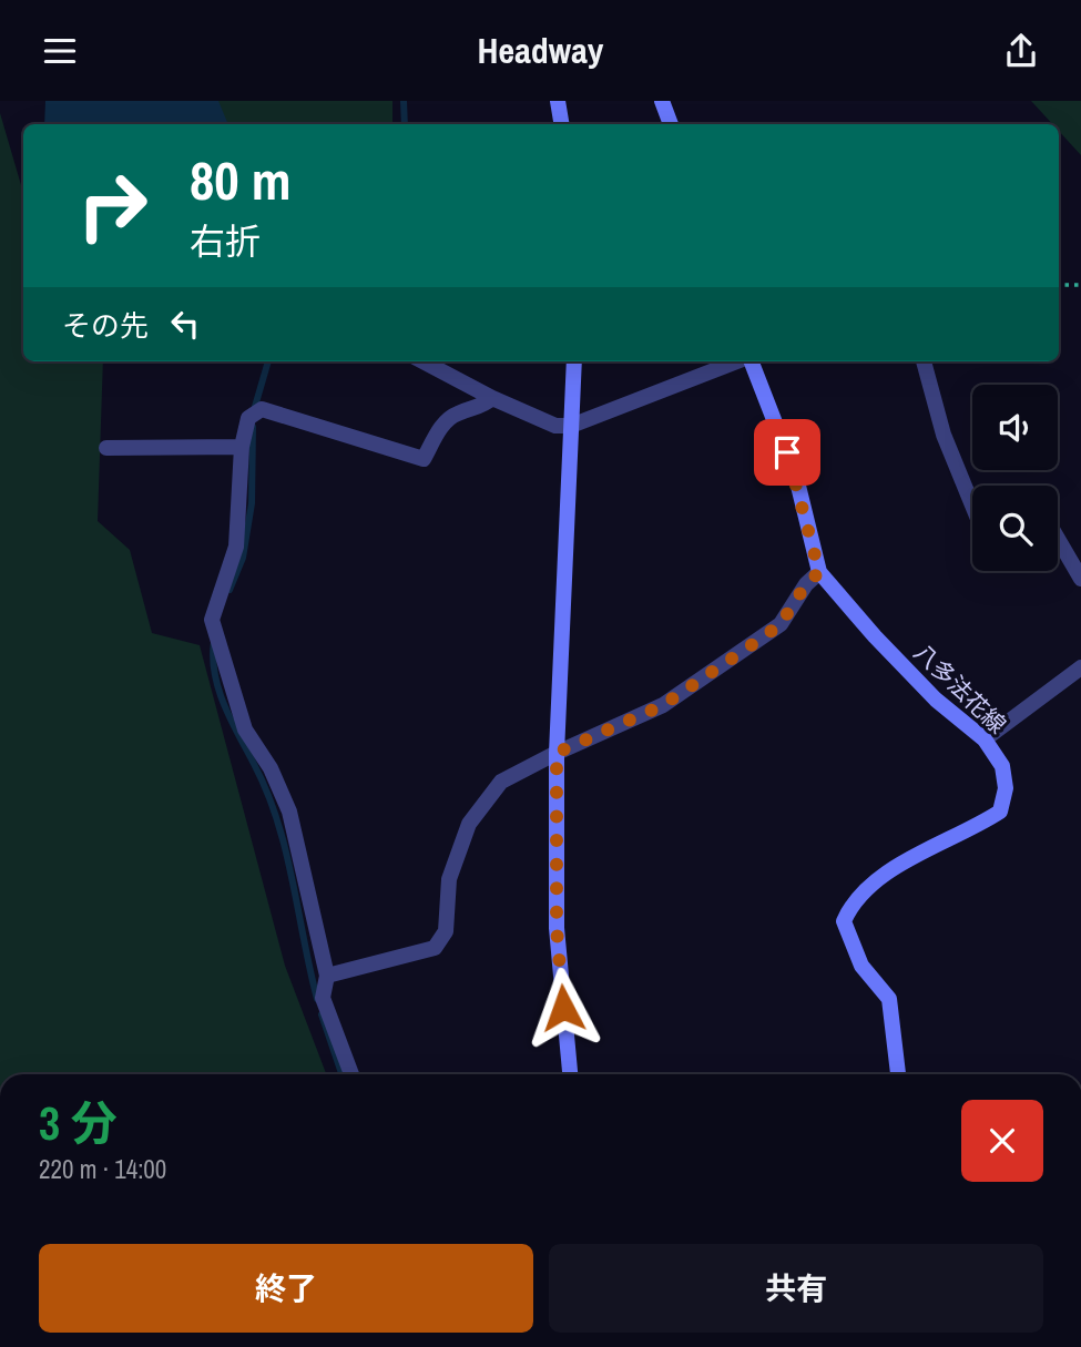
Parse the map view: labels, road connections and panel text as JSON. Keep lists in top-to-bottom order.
{
  "streets": {
    "main road": ["八多法花線"]
  },
  "page": {
    "header": "Headway",
    "turn": ["80 m", "右折"],
    "then": "その先",
    "heading": ["3 分", "220 m · 14:00"],
    "buttons": ["終了", "共有"]
  }
}
